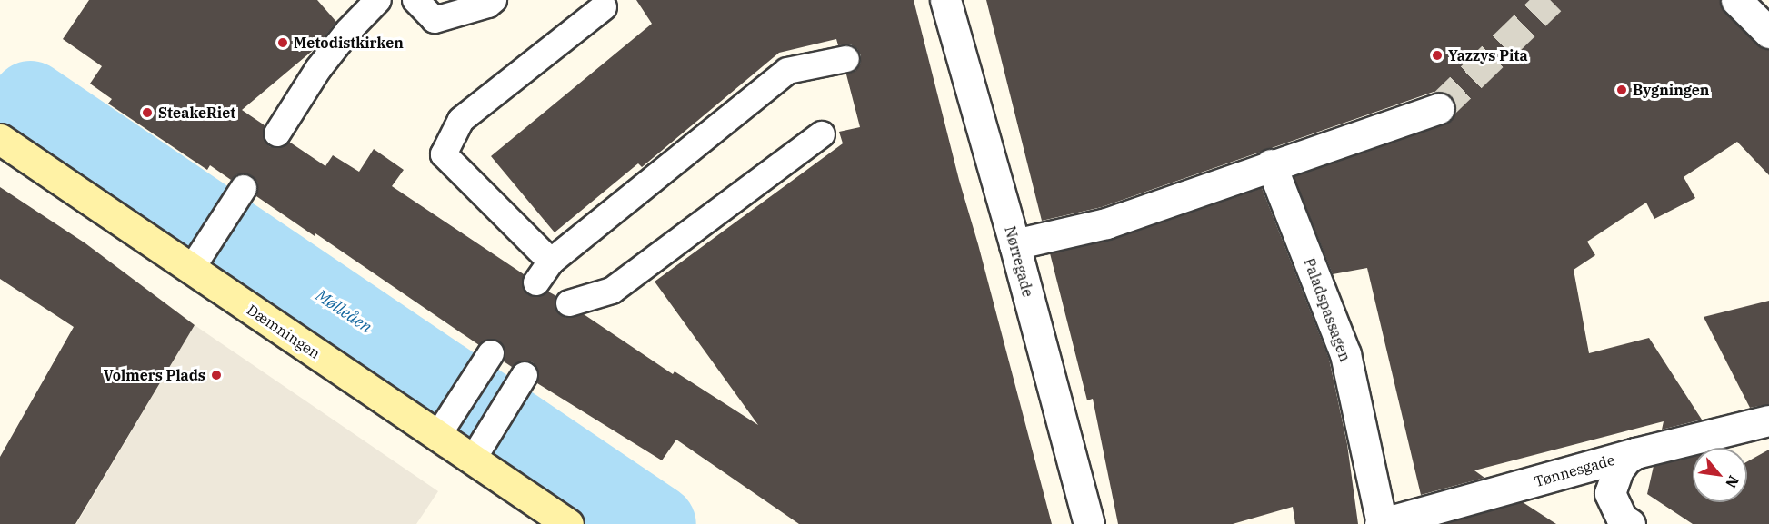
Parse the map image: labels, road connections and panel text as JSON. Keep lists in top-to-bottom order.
{
  "streets": {
    "street": [
      "Nørregade",
      "Paladspassagen",
      "Dæmningen",
      "Tønnesgade"
    ]
  },
  "crossings": [
    ["Paladspassagen", "Tønnesgade"]
  ],
  "water": ["Mølleåen"],
  "places": [
    "Metodistkirken",
    "Yazzys Pita",
    "Bygningen",
    "SteakeRiet",
    "Volmers Plads"
  ],
  "north": "bottom right"
}
